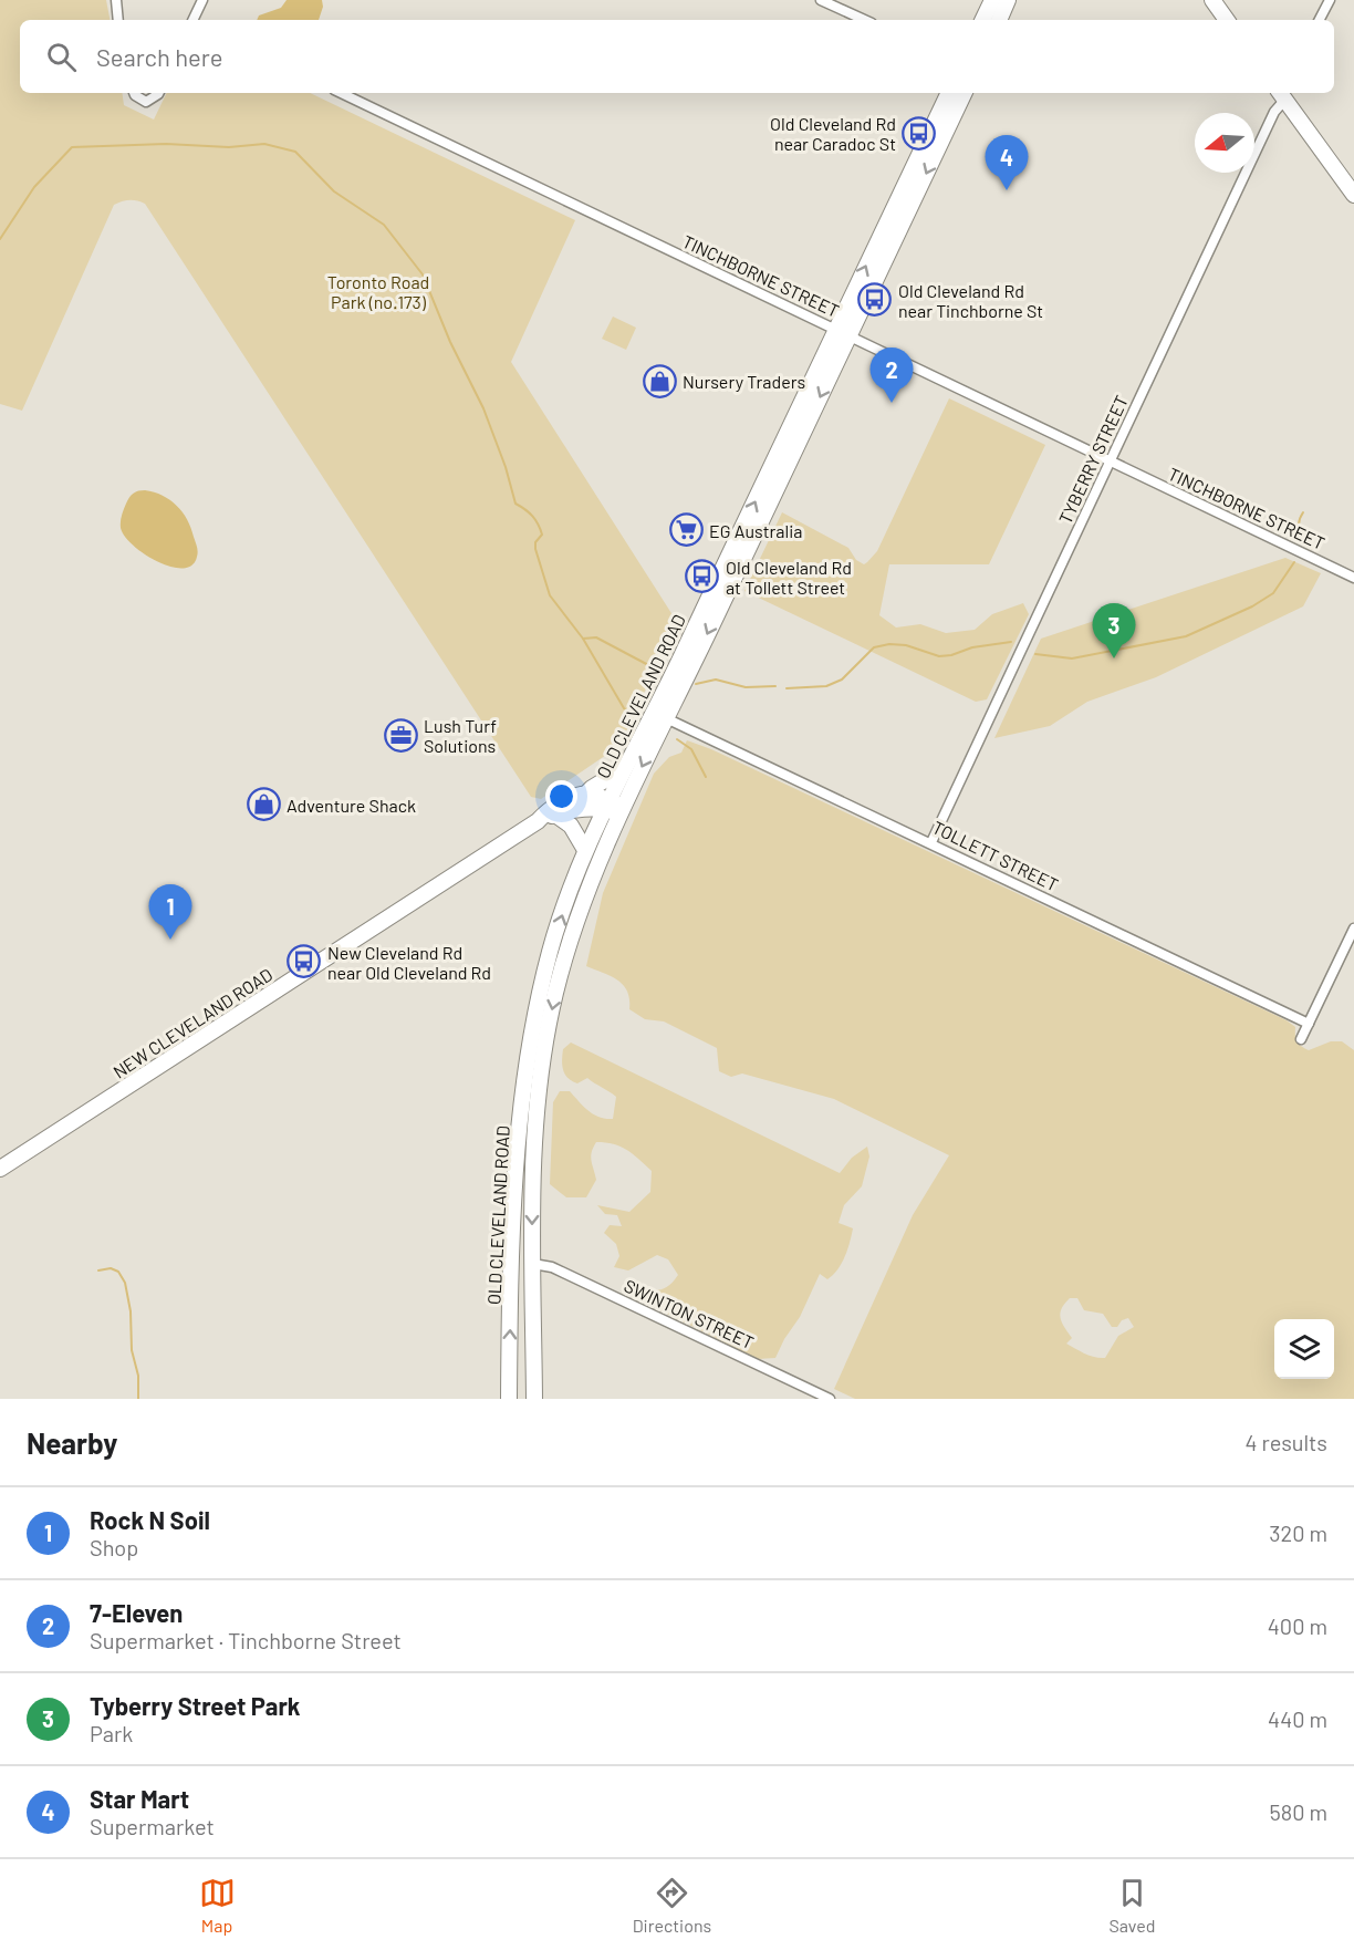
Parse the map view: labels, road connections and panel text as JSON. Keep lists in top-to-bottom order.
{
  "streets": {
    "main road": ["OLD CLEVELAND ROAD", "NEW CLEVELAND ROAD"],
    "street": [
      "TINCHBORNE STREET",
      "TYBERRY STREET",
      "TOLLETT STREET",
      "SWINTON STREET"
    ]
  },
  "crossings": [
    ["TINCHBORNE STREET", "TYBERRY STREET"],
    ["TINCHBORNE STREET", "OLD CLEVELAND ROAD"],
    ["TYBERRY STREET", "TOLLETT STREET"],
    ["OLD CLEVELAND ROAD", "TOLLETT STREET"],
    ["OLD CLEVELAND ROAD", "NEW CLEVELAND ROAD"],
    ["OLD CLEVELAND ROAD", "SWINTON STREET"]
  ],
  "parks": ["Toronto Road Park (no.173)"],
  "places": {
    "bus stop": [
      "Old Cleveland Rd near Caradoc St",
      "Old Cleveland Rd near Tinchborne St",
      "Old Cleveland Rd at Tollett Street",
      "New Cleveland Rd near Old Cleveland Rd"
    ],
    "shop": ["Nursery Traders", "Adventure Shack"],
    "supermarket": ["EG Australia"],
    "office": ["Lush Turf Solutions"]
  },
  "north": "left",
  "page": {
    "search": "Search here",
    "pins": [
      "4",
      "2",
      "3",
      "1"
    ],
    "heading": ["Nearby", "4 results"],
    "list": [
      {
        "mark": "1",
        "name": "Rock N Soil",
        "note": "Shop",
        "value": "320 m"
      },
      {
        "mark": "2",
        "name": "7-Eleven",
        "note": "Supermarket · Tinchborne Street",
        "value": "400 m"
      },
      {
        "mark": "3",
        "name": "Tyberry Street Park",
        "note": "Park",
        "value": "440 m"
      },
      {
        "mark": "4",
        "name": "Star Mart",
        "note": "Supermarket",
        "value": "580 m"
      }
    ],
    "nav": ["Map", "Directions", "Saved"]
  }
}
